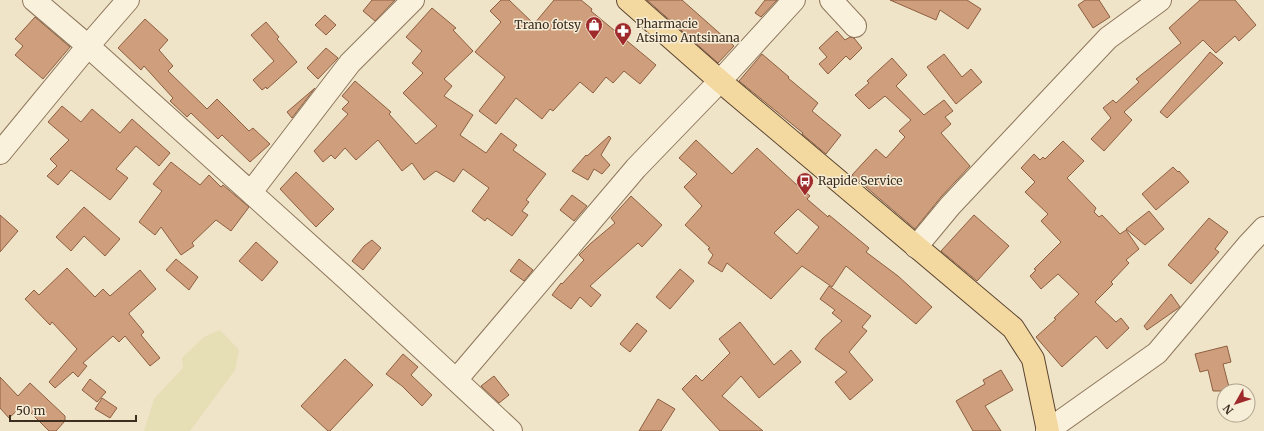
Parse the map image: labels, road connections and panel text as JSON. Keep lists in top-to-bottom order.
{
  "places": {
    "shop": ["Trano fotsy"],
    "pharmacy": ["Pharmacie Atsimo Antsinana"],
    "bus stop": ["Rapide Service"]
  },
  "scale_bar": "50 m",
  "north": "bottom left"
}
